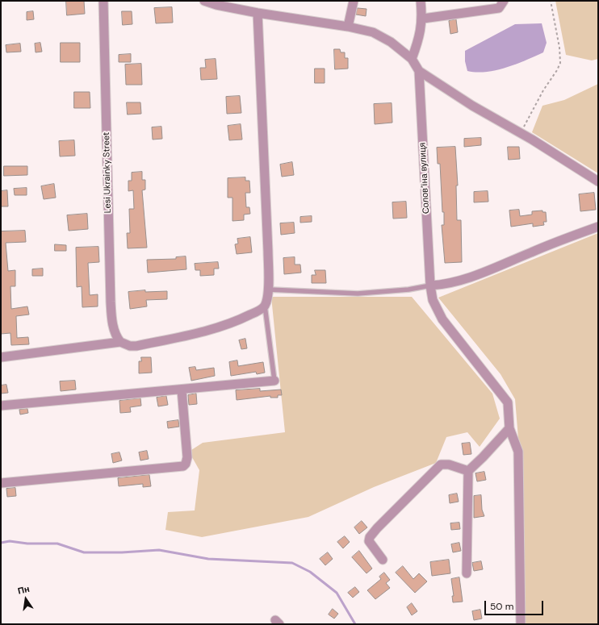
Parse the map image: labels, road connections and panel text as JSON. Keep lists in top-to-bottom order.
{
  "streets": {
    "street": ["Lesi Ukrainky Street", "Соловʼїна вулиця"]
  },
  "scale_bar": "50 m",
  "north": "top"
}
